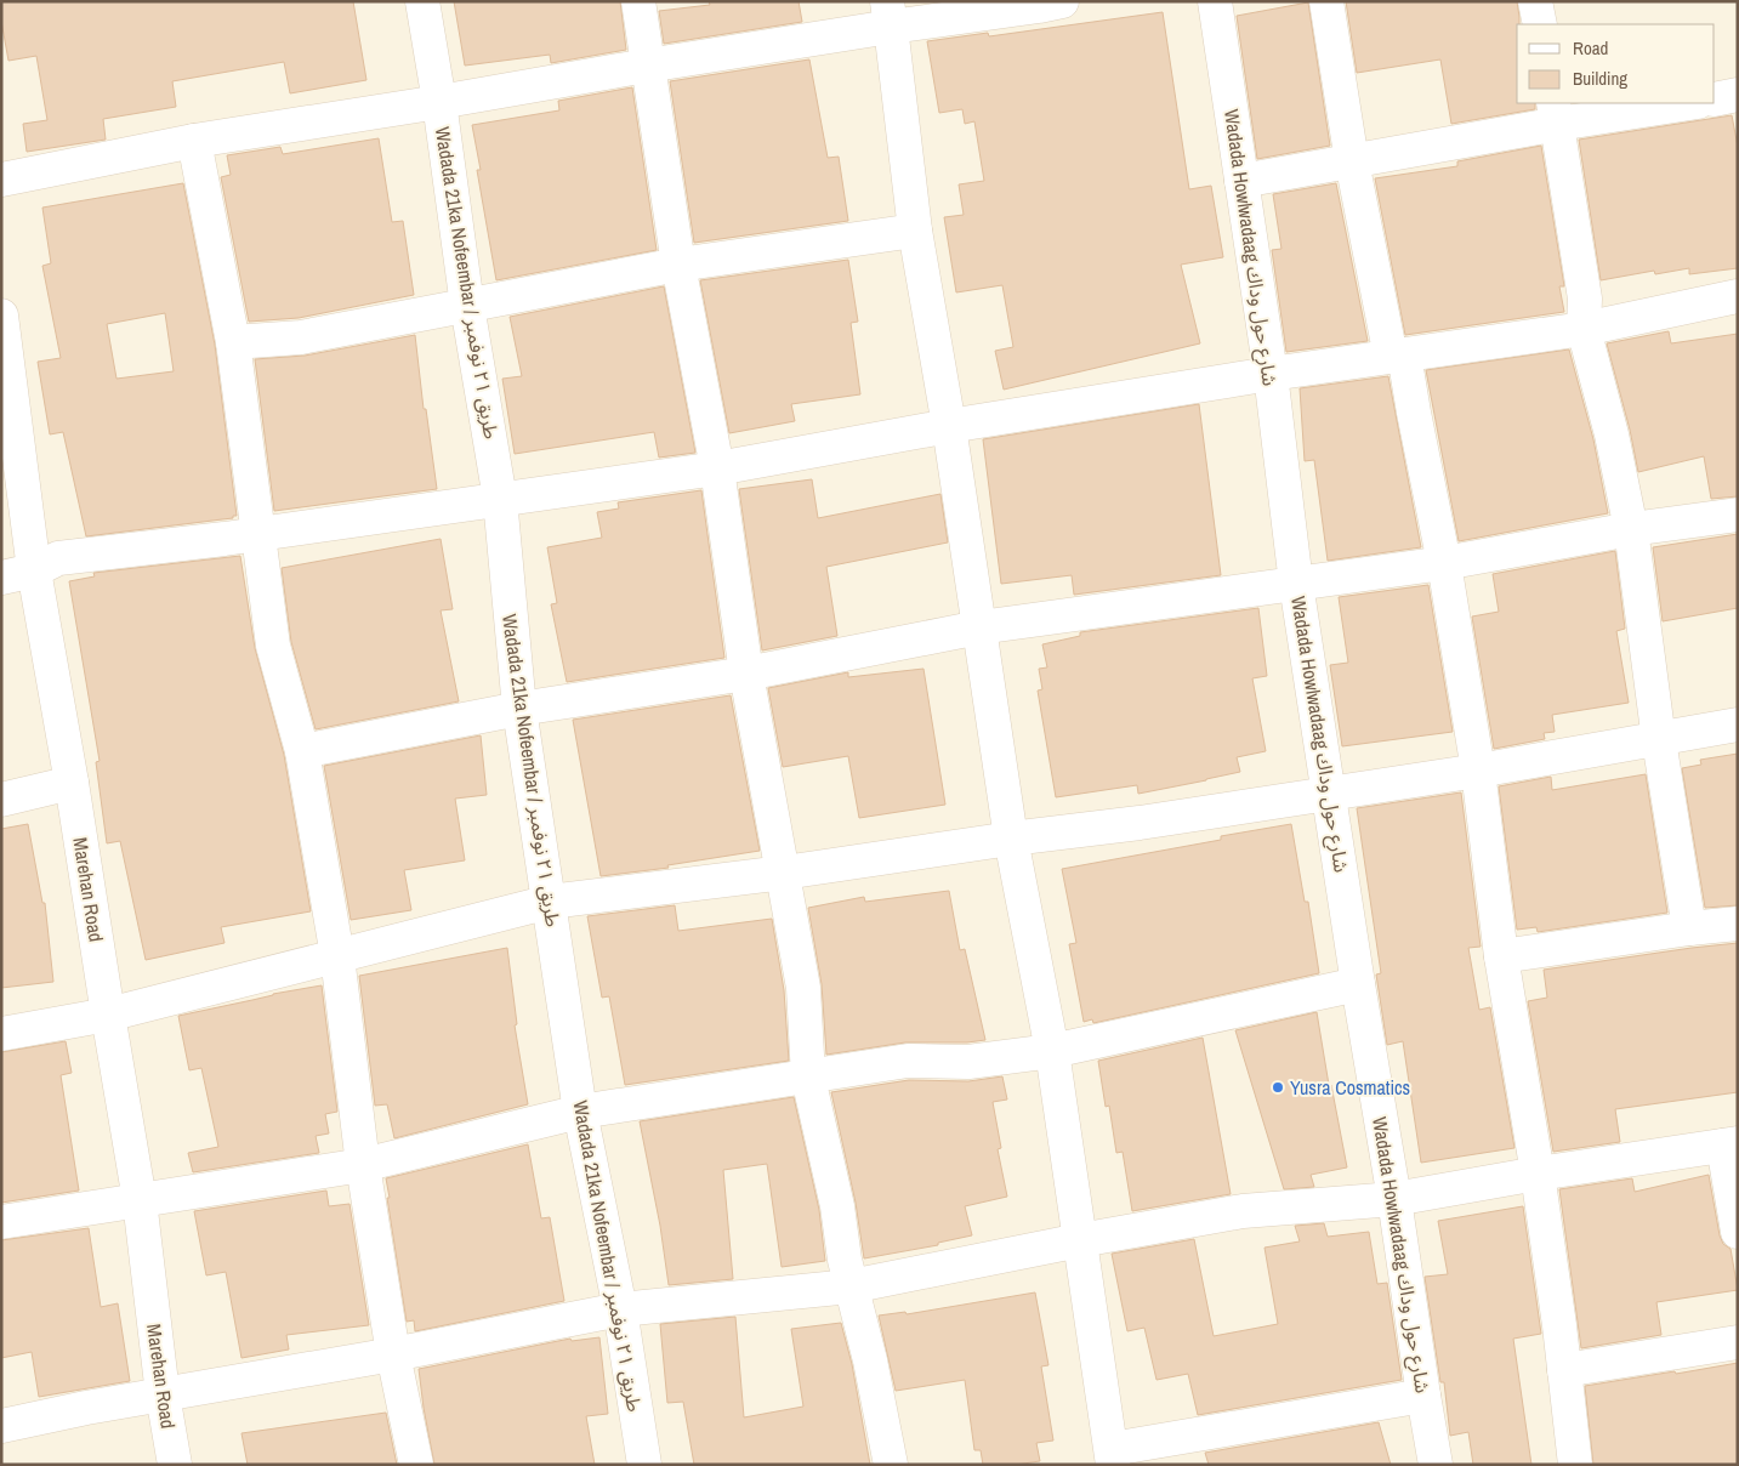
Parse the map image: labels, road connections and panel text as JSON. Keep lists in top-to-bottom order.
{
  "streets": {
    "street": ["Wadada Howlwadaag شارع حول وداك", "Wadada 21ka Nofeembar / طريق ٢١ نوفمبر", "Marehan Road"]
  },
  "places": ["Yusra Cosmatics"],
  "legend": ["Road", "Building"]
}
